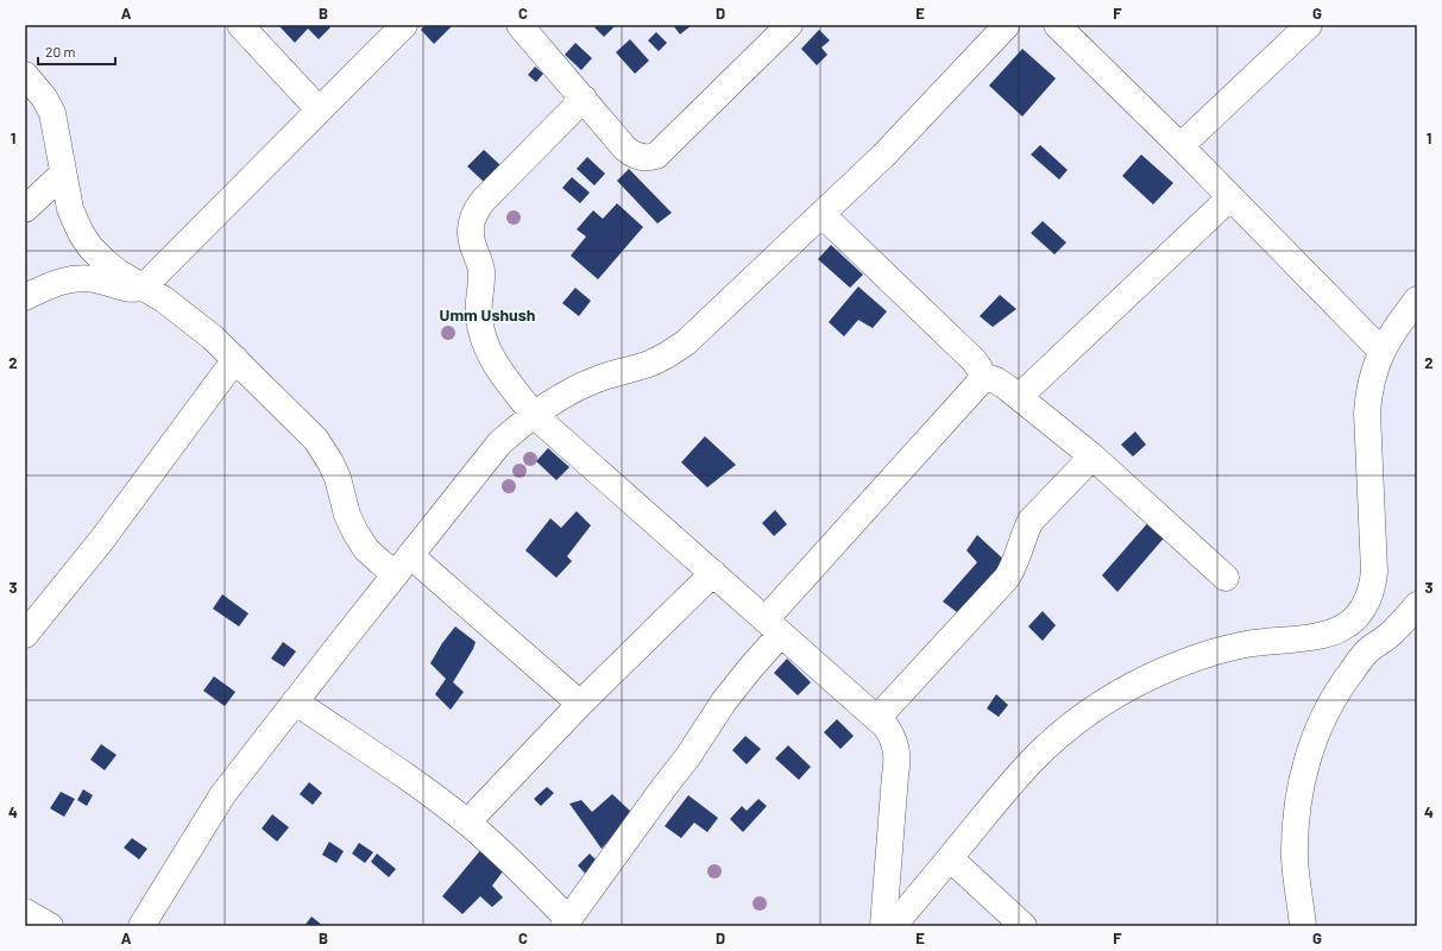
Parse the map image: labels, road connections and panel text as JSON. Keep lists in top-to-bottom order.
{
  "districts": ["Umm Ushush"],
  "scale_bar": "20 m",
  "grid": {
    "columns": [
      "A",
      "B",
      "C",
      "D",
      "E",
      "F",
      "G"
    ],
    "rows": [
      "1",
      "2",
      "3",
      "4"
    ]
  }
}
